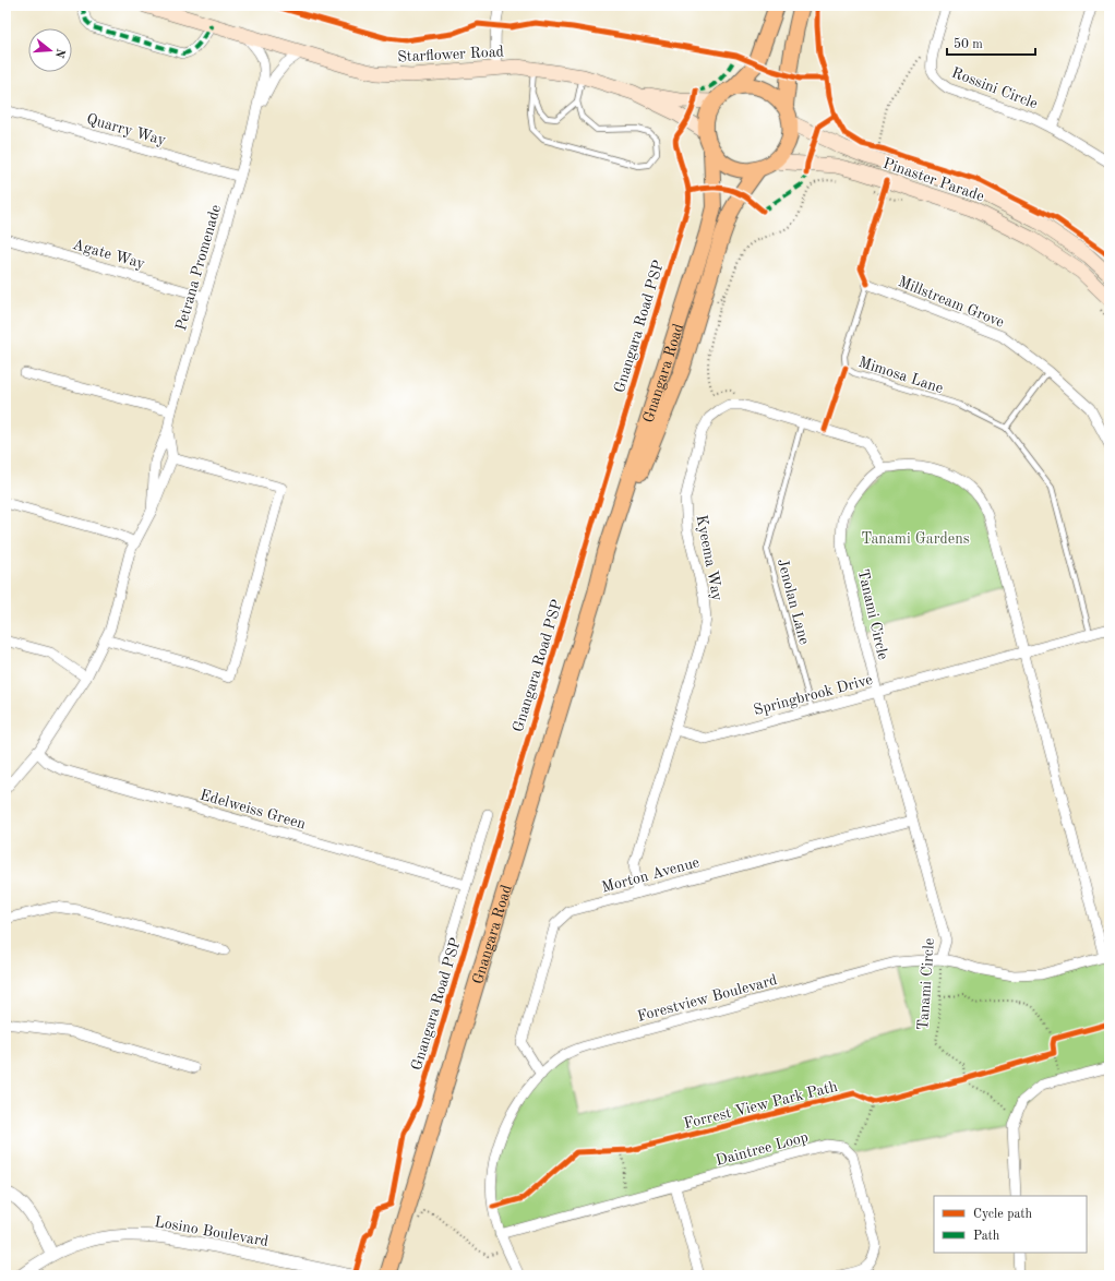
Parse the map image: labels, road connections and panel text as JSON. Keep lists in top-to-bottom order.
{
  "streets": {
    "main road": ["Starflower Road", "Pinaster Parade", "Gnangara Road"],
    "street": [
      "Rossini Circle",
      "Quarry Way",
      "Agate Way",
      "Petrana Promenade",
      "Millstream Grove",
      "Kyeema Way",
      "Tanami Circle",
      "Springbrook Drive",
      "Edelweiss Green",
      "Morton Avenue",
      "Forestview Boulevard",
      "Daintree Loop",
      "Losino Boulevard"
    ],
    "lane": ["Mimosa Lane", "Jenolan Lane"],
    "cycle path": ["Gnangara Road PSP", "Forrest View Park Path"]
  },
  "crossings": [
    ["Starflower Road", "Pinaster Parade"],
    ["Starflower Road", "Petrana Promenade"],
    ["Starflower Road", "Gnangara Road"],
    ["Quarry Way", "Petrana Promenade"],
    ["Pinaster Parade", "Gnangara Road"],
    ["Agate Way", "Petrana Promenade"],
    ["Millstream Grove", "Mimosa Lane"],
    ["Mimosa Lane", "Springbrook Drive"],
    ["Kyeema Way", "Jenolan Lane"],
    ["Kyeema Way", "Tanami Circle"],
    ["Kyeema Way", "Springbrook Drive"],
    ["Kyeema Way", "Morton Avenue"],
    ["Jenolan Lane", "Springbrook Drive"],
    ["Tanami Circle", "Springbrook Drive"],
    ["Tanami Circle", "Morton Avenue"],
    ["Tanami Circle", "Forestview Boulevard"],
    ["Morton Avenue", "Forestview Boulevard"],
    ["Forestview Boulevard", "Daintree Loop"]
  ],
  "parks": ["Tanami Gardens"],
  "legend": ["Cycle path", "Path"],
  "scale_bar": "50 m",
  "north": "right"
}
